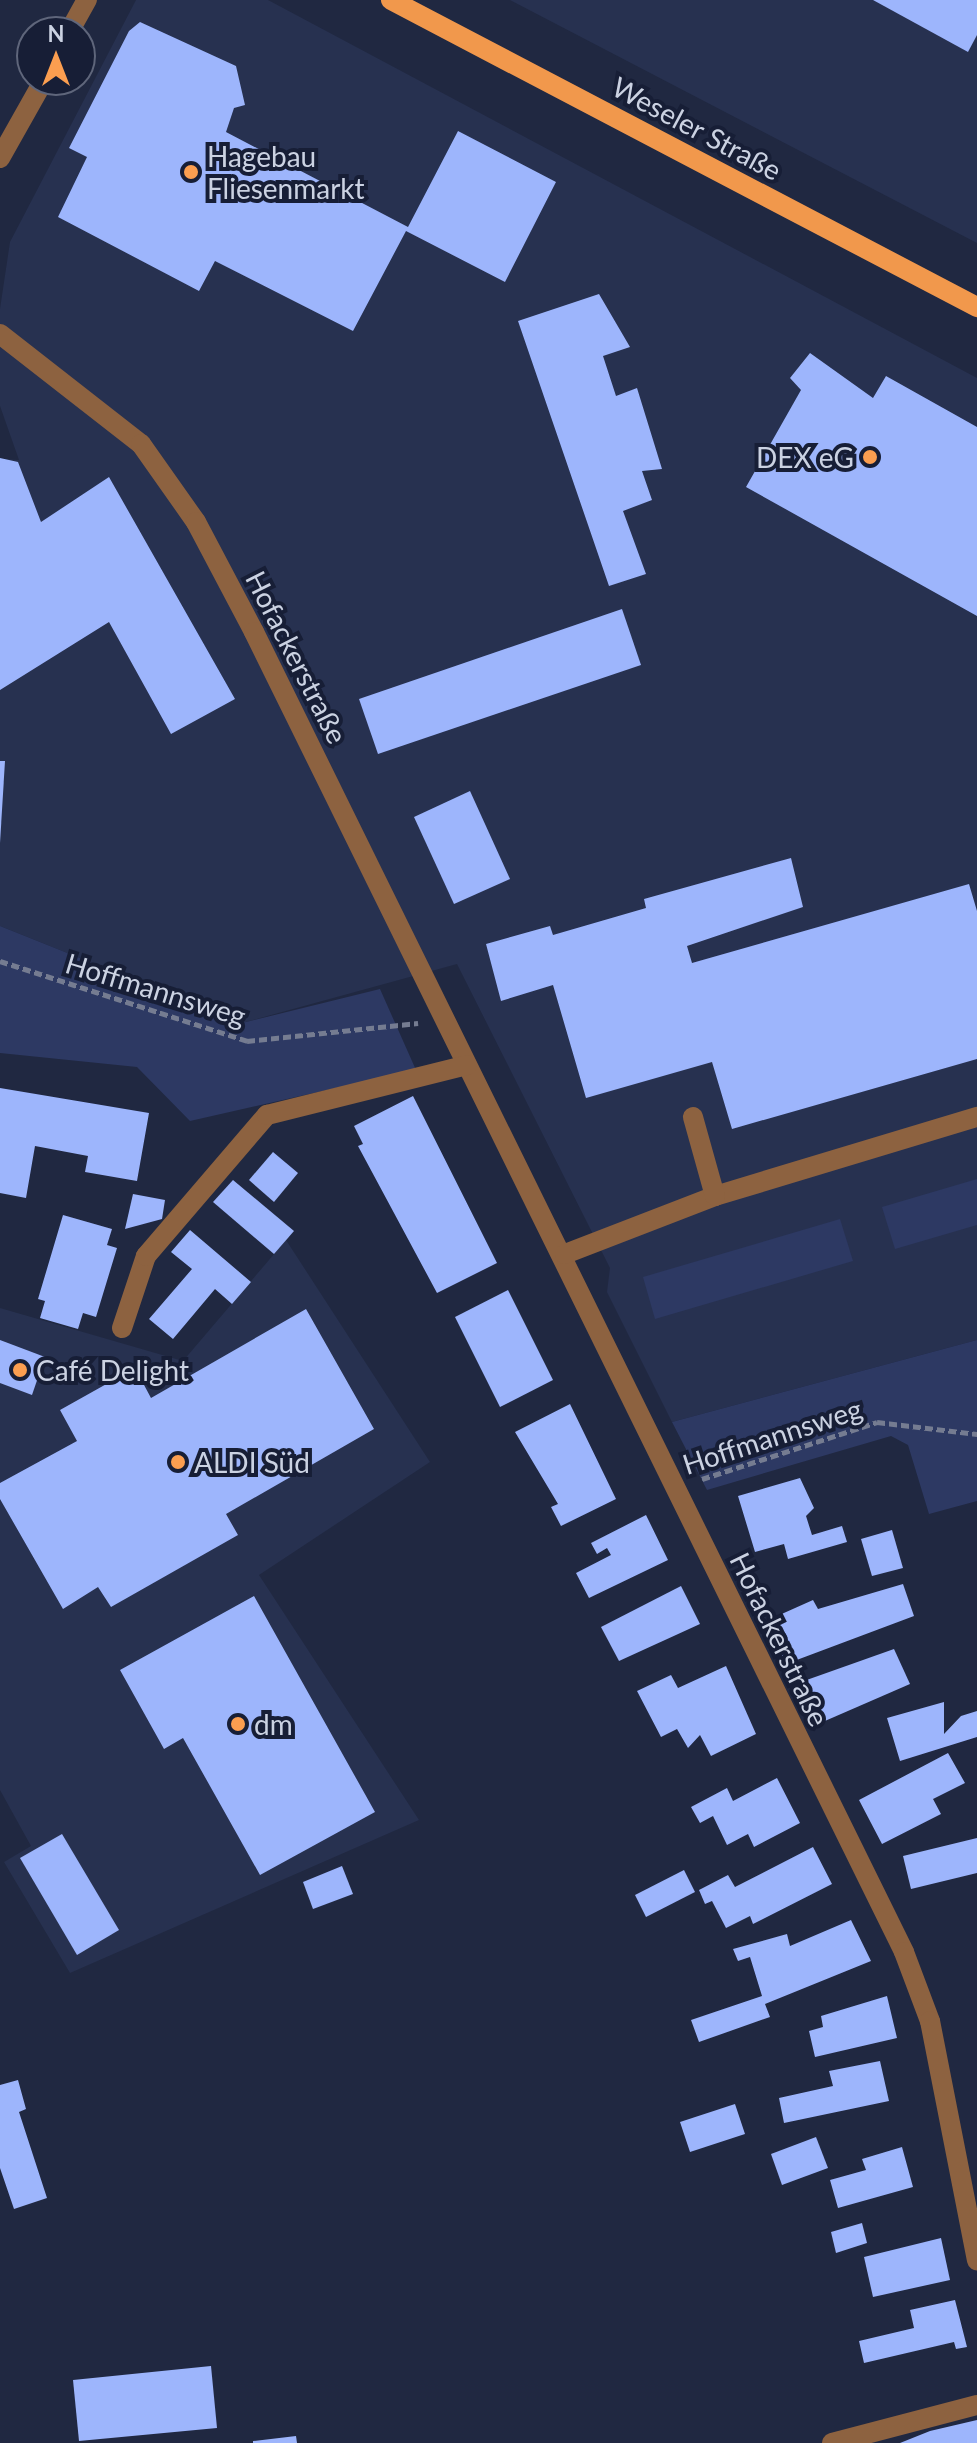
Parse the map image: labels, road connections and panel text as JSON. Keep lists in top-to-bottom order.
{
  "streets": {
    "main road": ["Weseler Straße"],
    "street": ["Hofackerstraße"],
    "path": ["Hoffmannsweg"]
  },
  "crossings": [
    ["Hofackerstraße", "Hoffmannsweg"]
  ],
  "places": [
    "Hagebau Fliesenmarkt",
    "DEX eG",
    "Café Delight",
    "ALDI Süd",
    "dm"
  ],
  "north": "top"
}
